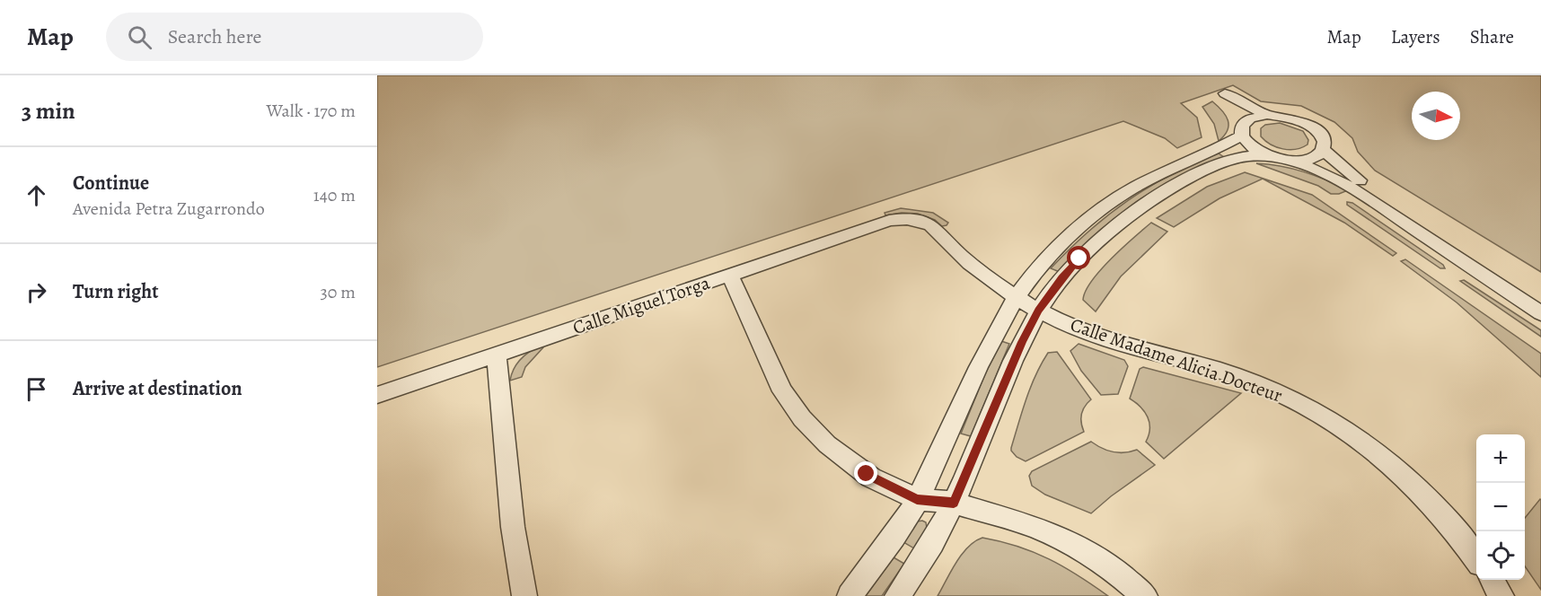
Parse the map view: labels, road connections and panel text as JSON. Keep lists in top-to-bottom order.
{
  "streets": {
    "street": ["Calle Miguel Torga", "Calle Madame Alicia Docteur"]
  },
  "crossings": [
    ["Calle Miguel Torga", "Calle Madame Alicia Docteur"]
  ],
  "north": "right",
  "page": {
    "header": "Map",
    "search": "Search here",
    "nav": ["Map", "Layers", "Share"],
    "heading": ["3 min", "Walk · 170 m"],
    "list": [
      ["Continue", "Avenida Petra Zugarrondo", "140 m"],
      ["Turn right", "30 m"],
      "Arrive at destination"
    ],
    "map_buttons": ["+", "−"]
  }
}
